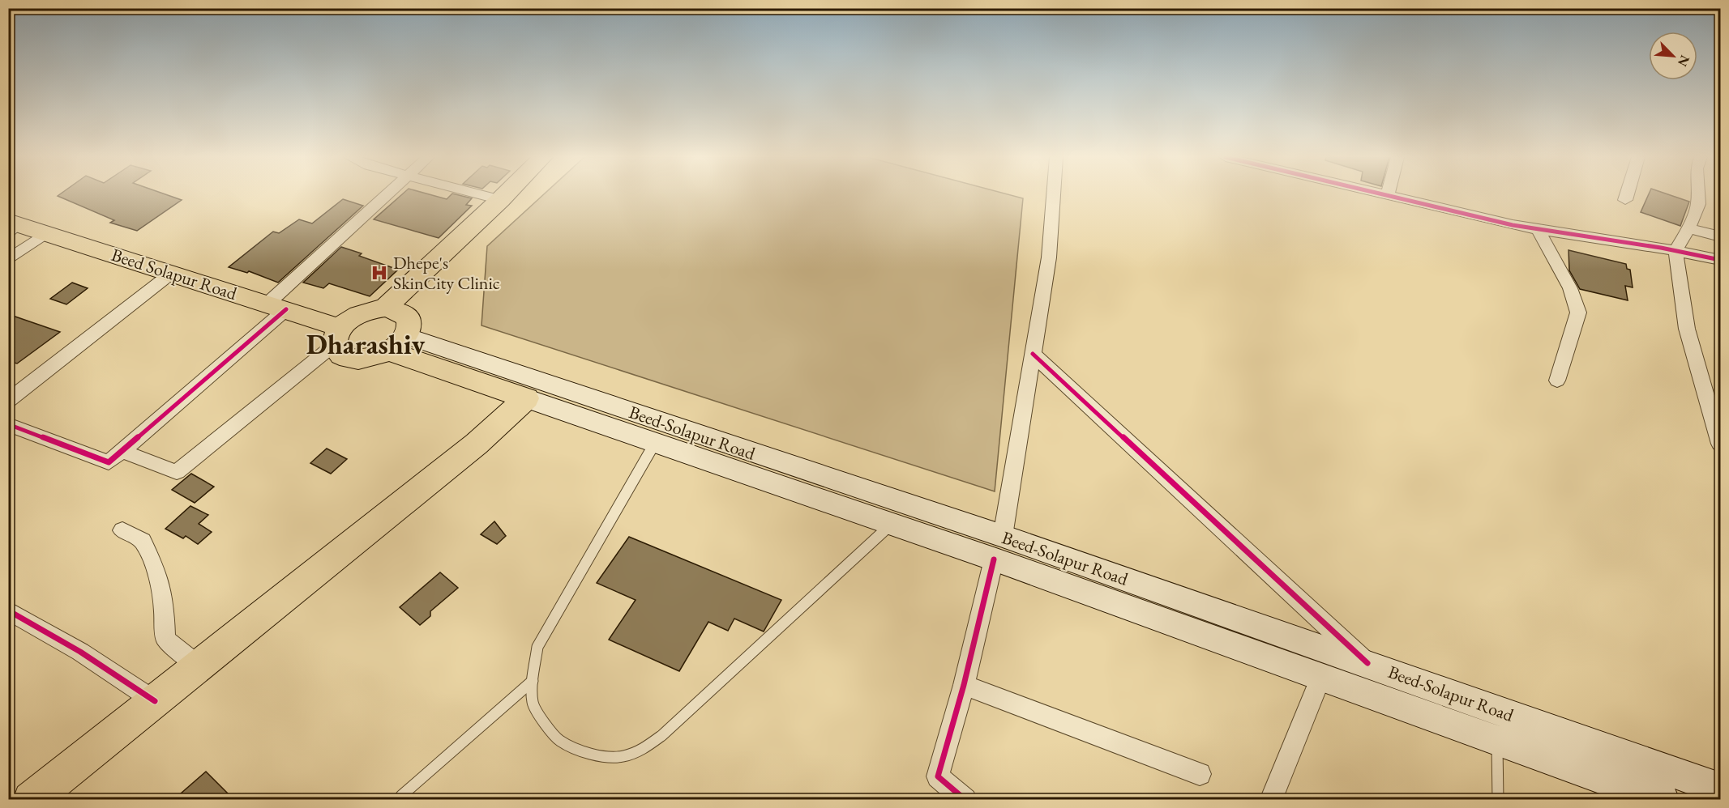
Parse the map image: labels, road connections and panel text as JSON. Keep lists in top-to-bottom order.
{
  "streets": {
    "main road": ["Beed Solapur Road", "Beed-Solapur Road"]
  },
  "crossings": [
    ["Beed Solapur Road", "Beed-Solapur Road"]
  ],
  "districts": ["Dharashiv"],
  "places": {
    "hospital": ["Dhepe's SkinCity Clinic"]
  },
  "north": "bottom right"
}
